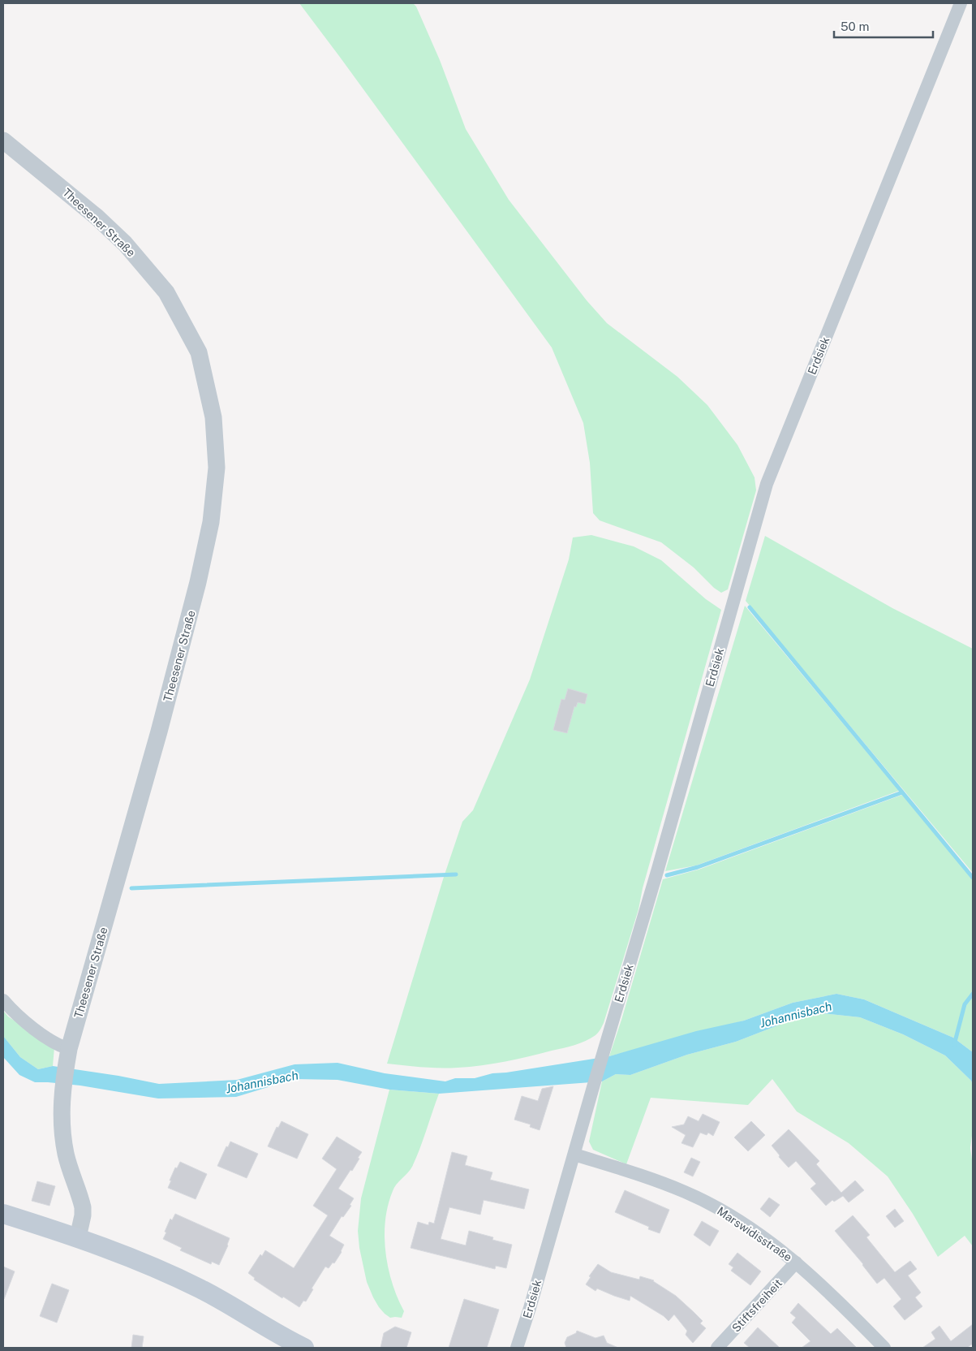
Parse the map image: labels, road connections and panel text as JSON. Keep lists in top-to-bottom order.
{
  "streets": {
    "street": [
      "Theesener Straße",
      "Erdsiek",
      "Marswidisstraße",
      "Stiftsfreiheit"
    ]
  },
  "crossings": [
    ["Erdsiek", "Marswidisstraße"],
    ["Marswidisstraße", "Stiftsfreiheit"]
  ],
  "water": ["Johannisbach"],
  "scale_bar": "50 m"
}
